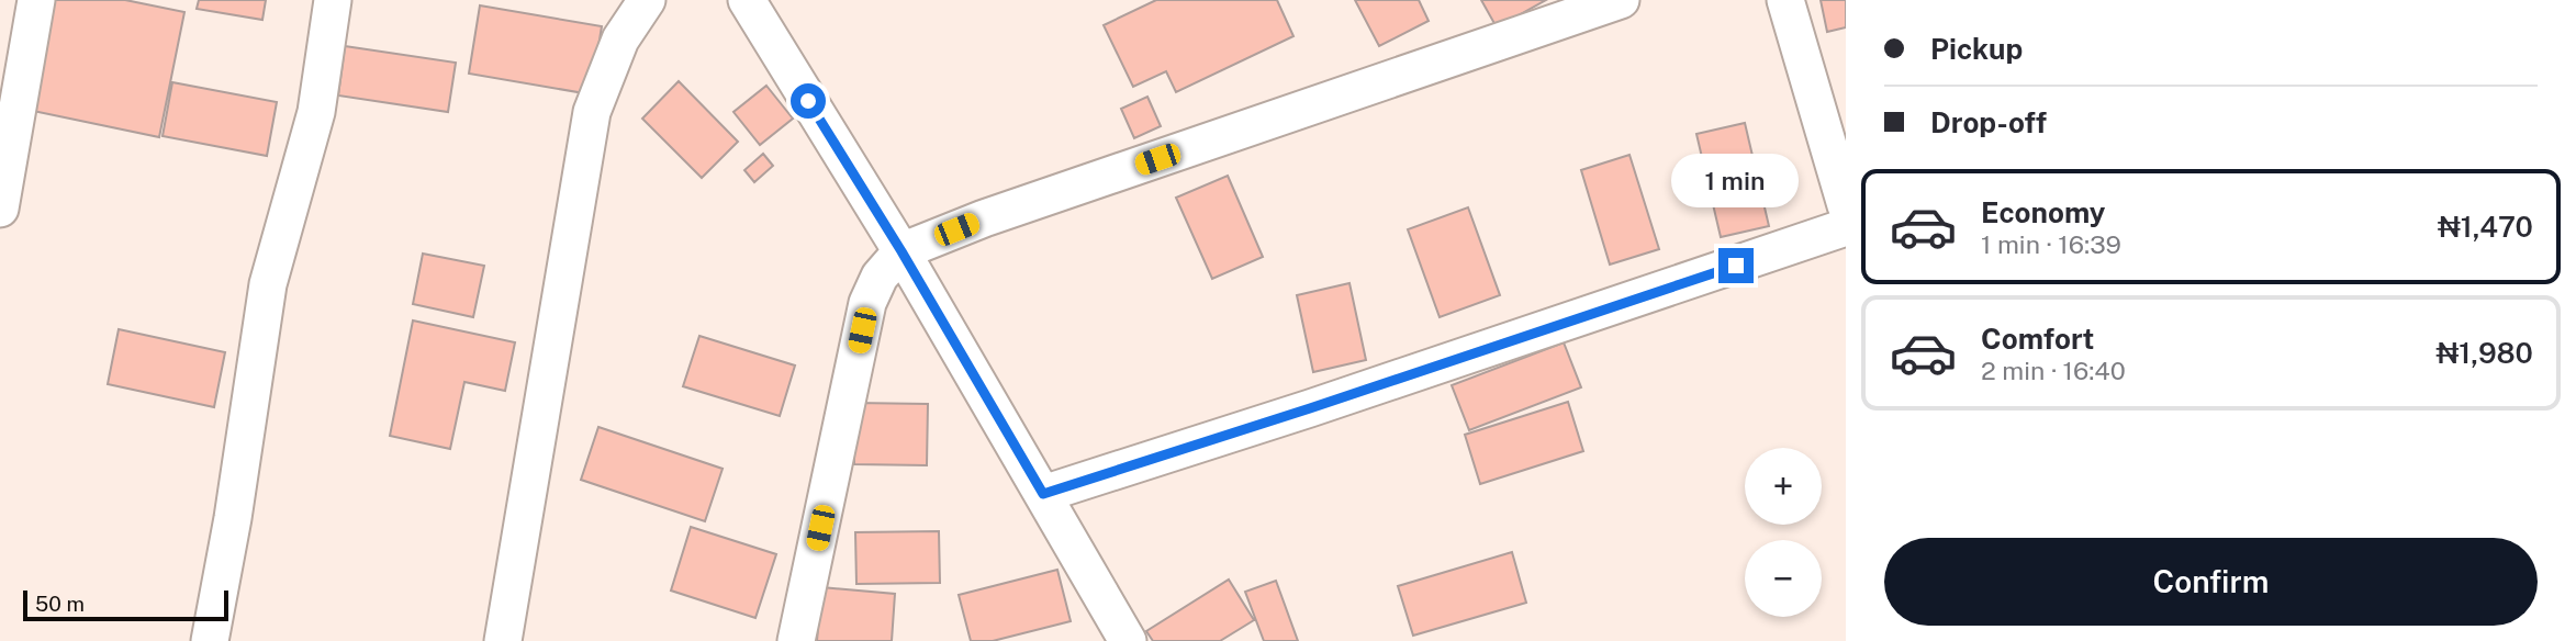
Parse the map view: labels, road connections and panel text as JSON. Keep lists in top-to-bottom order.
{
  "scale_bar": "50 m",
  "page": {
    "banner": ["Pickup", "Drop-off"],
    "bubble": "1 min",
    "list": [
      {
        "name": "Economy",
        "note": "1 min · 16:39",
        "value": "₦1,470"
      },
      {
        "name": "Comfort",
        "note": "2 min · 16:40",
        "value": "₦1,980"
      }
    ],
    "map_buttons": ["+", "−"],
    "buttons": "Confirm",
    "scale": "50 m"
  }
}
